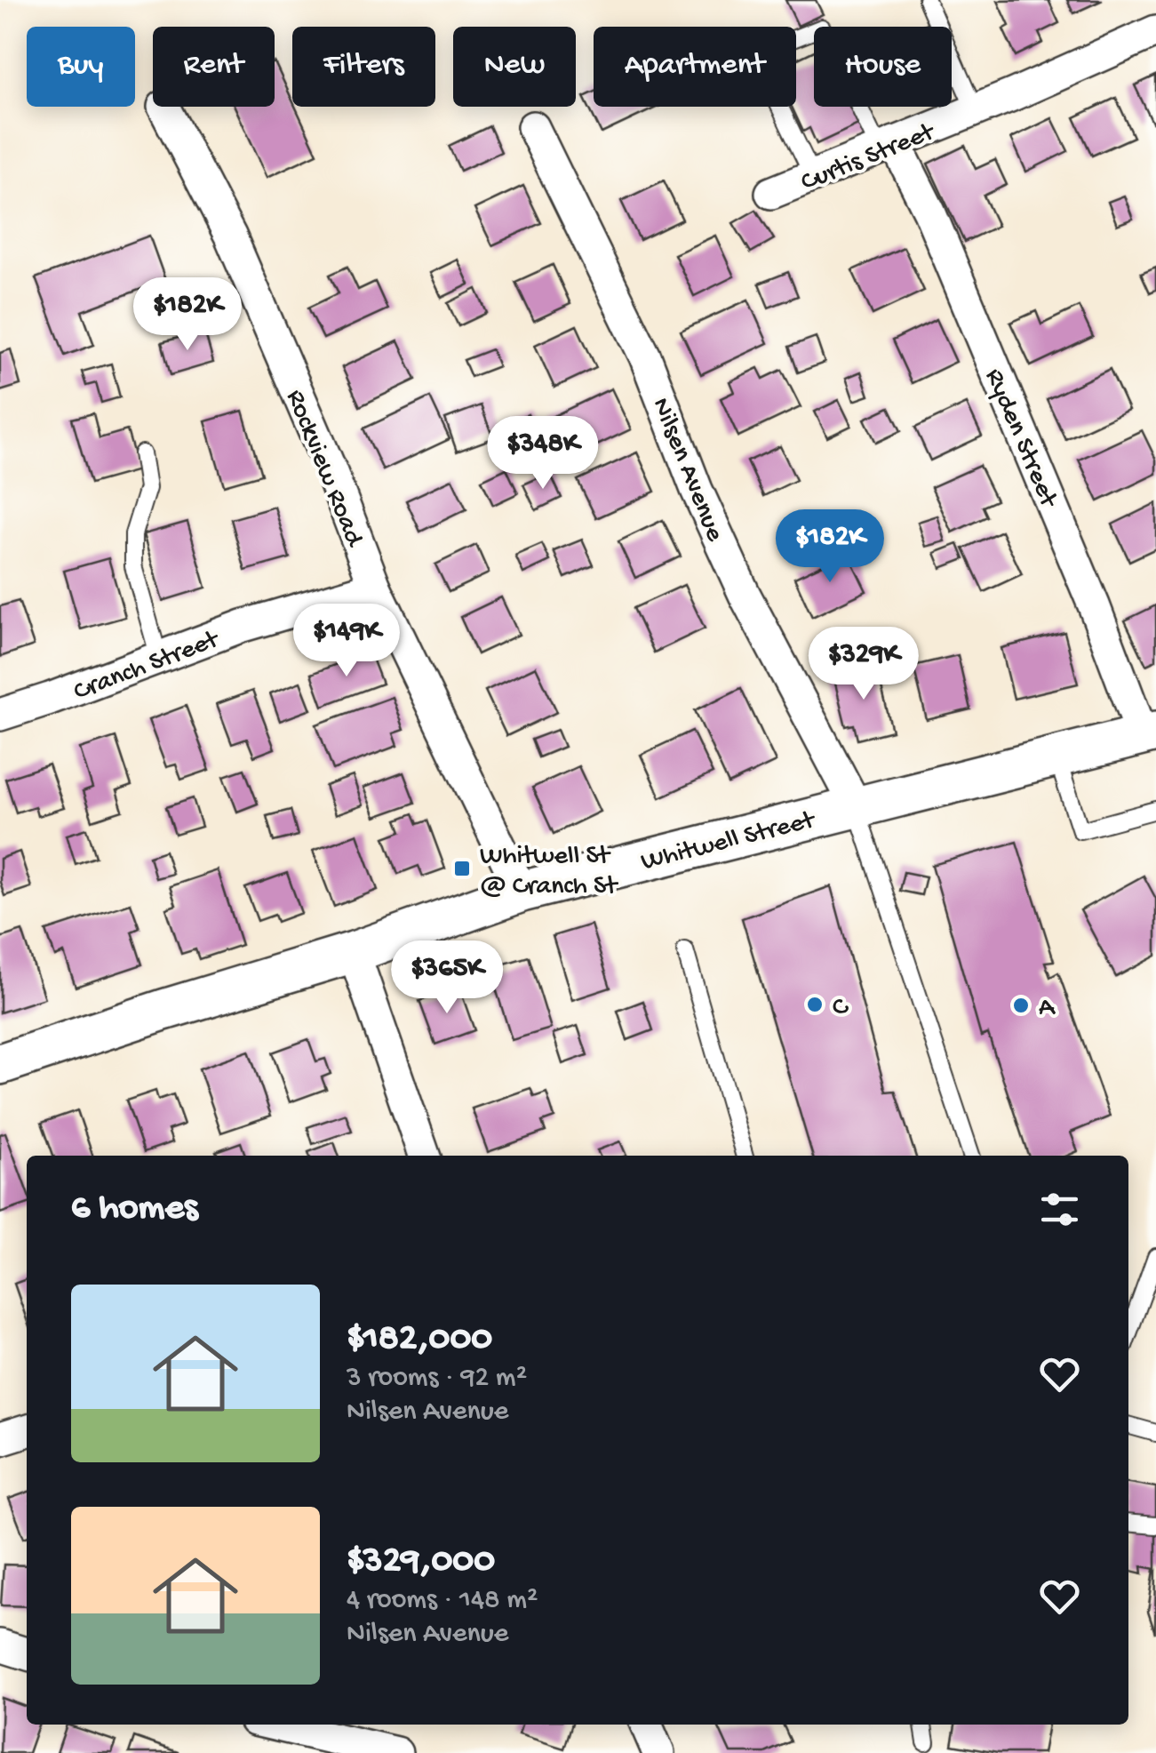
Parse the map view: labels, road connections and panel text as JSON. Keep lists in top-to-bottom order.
{
  "streets": {
    "street": [
      "Curtis Street",
      "Ryden Street",
      "Rockview Road",
      "Nilsen Avenue",
      "Cranch Street",
      "Whitwell Street"
    ]
  },
  "crossings": [
    ["Curtis Street", "Ryden Street"],
    ["Ryden Street", "Whitwell Street"],
    ["Rockview Road", "Cranch Street"],
    ["Nilsen Avenue", "Whitwell Street"]
  ],
  "places": {
    "transit": ["Whitwell St @ Cranch St"],
    "other": ["C", "A"]
  },
  "page": {
    "chip": [
      "Buy",
      "Rent",
      "Filters",
      "New",
      "Apartment",
      "House"
    ],
    "price": [
      "$182K",
      "$348K",
      "$182K",
      "$149K",
      "$329K",
      "$365K"
    ],
    "heading": "6 homes",
    "list": [
      {
        "name": "$182,000",
        "note": "3 rooms · 92 m² · Nilsen Avenue"
      },
      {
        "name": "$329,000",
        "note": "4 rooms · 148 m² · Nilsen Avenue"
      }
    ]
  }
}
